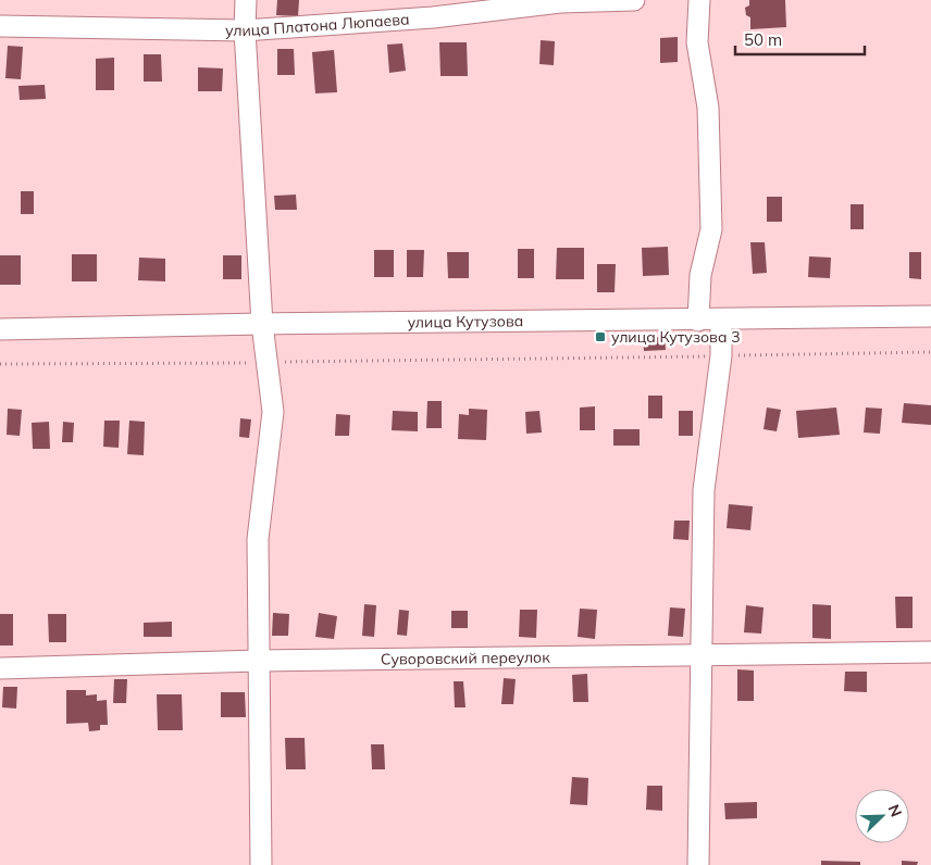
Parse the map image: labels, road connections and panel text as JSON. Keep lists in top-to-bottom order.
{
  "streets": {
    "street": ["улица Платона Люпаева", "улица Кутузова", "Суворовский переулок"]
  },
  "places": {
    "transit": ["улица Кутузова 3"]
  },
  "scale_bar": "50 m",
  "north": "top right"
}
